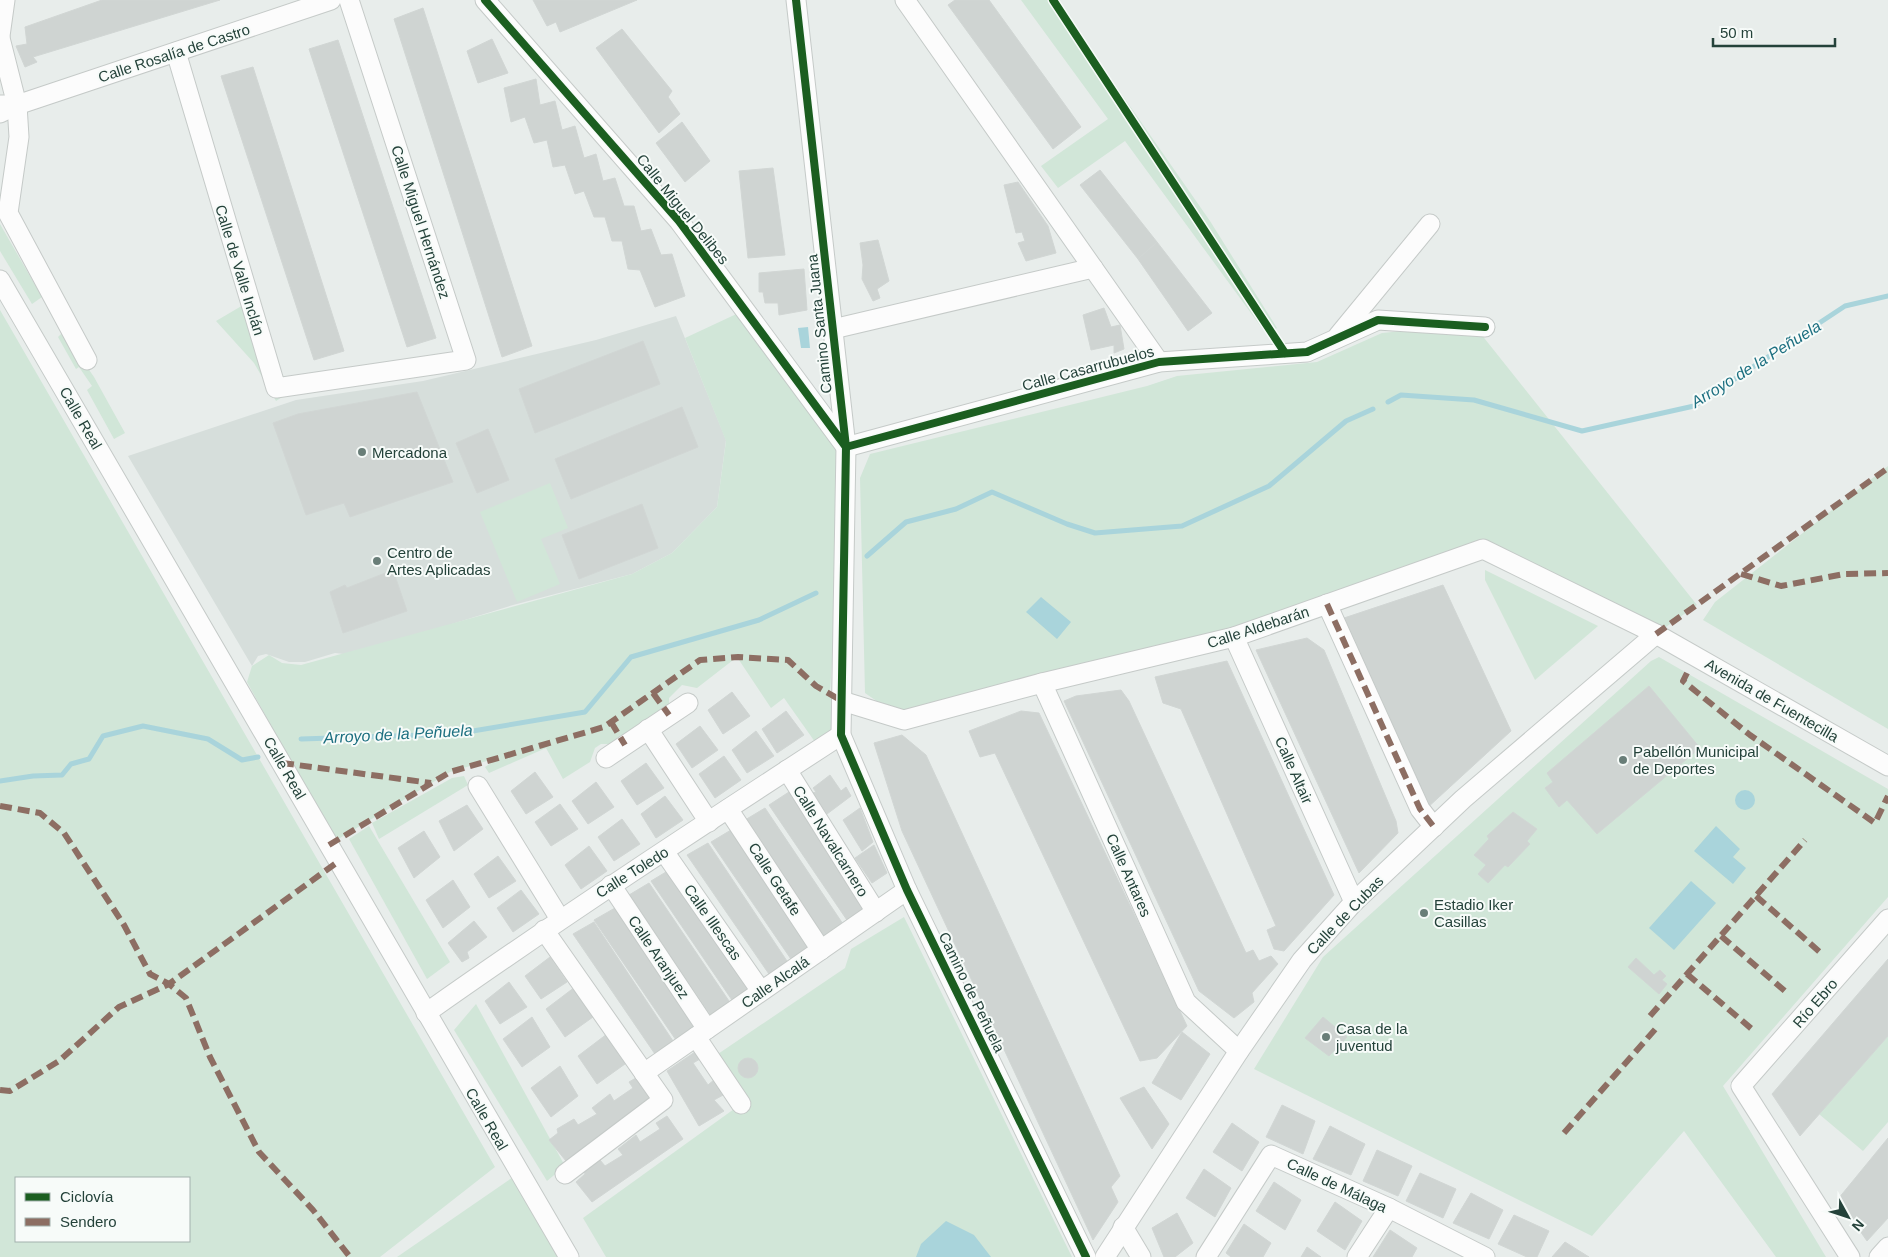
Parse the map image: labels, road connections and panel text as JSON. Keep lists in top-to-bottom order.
{
  "streets": {
    "street": [
      "Calle Rosalía de Castro",
      "Calle Miguel Delibes",
      "Calle Miguel Hernández",
      "Calle de Valle Inclán",
      "Camino Santa Juana",
      "Calle Casarrubuelos",
      "Calle Real",
      "Calle Aldebarán",
      "Avenida de Fuentecilla",
      "Calle Altair",
      "Calle Navalcarnero",
      "Calle Toledo",
      "Calle Antares",
      "Calle Getafe",
      "Calle de Cubas",
      "Calle Illescas",
      "Calle Aranjuez",
      "Calle Alcalá",
      "Camino de Peñuela",
      "Río Ebro",
      "Calle de Málaga"
    ]
  },
  "crossings": [
    ["Calle Rosalía de Castro", "Calle de Valle Inclán"],
    ["Calle Miguel Delibes", "Camino Santa Juana"],
    ["Calle Miguel Delibes", "Calle Casarrubuelos"],
    ["Calle Miguel Hernández", "Calle de Valle Inclán"],
    ["Camino Santa Juana", "Calle Casarrubuelos"],
    ["Camino Santa Juana", "Calle Aldebarán"],
    ["Camino Santa Juana", "Calle Toledo"],
    ["Camino Santa Juana", "Camino de Peñuela"],
    ["Calle Real", "Calle Toledo"],
    ["Calle Aldebarán", "Avenida de Fuentecilla"],
    ["Calle Aldebarán", "Calle Altair"],
    ["Calle Aldebarán", "Calle Antares"],
    ["Calle Aldebarán", "Calle de Cubas"],
    ["Avenida de Fuentecilla", "Calle de Cubas"],
    ["Calle Altair", "Calle de Cubas"],
    ["Calle Navalcarnero", "Calle Toledo"],
    ["Calle Navalcarnero", "Calle Alcalá"],
    ["Calle Toledo", "Calle Getafe"],
    ["Calle Toledo", "Calle Illescas"],
    ["Calle Toledo", "Calle Aranjuez"],
    ["Calle Toledo", "Camino de Peñuela"],
    ["Calle Antares", "Calle de Cubas"],
    ["Calle Getafe", "Calle Alcalá"],
    ["Calle Illescas", "Calle Alcalá"],
    ["Calle Aranjuez", "Calle Alcalá"],
    ["Calle Alcalá", "Camino de Peñuela"]
  ],
  "water": ["Arroyo de la Peñuela"],
  "places": [
    "Mercadona",
    "Centro de Artes Aplicadas",
    "Pabellón Municipal de Deportes",
    "Estadio Iker Casillas",
    "Casa de la juventud"
  ],
  "legend": ["Ciclovía", "Sendero"],
  "scale_bar": "50 m",
  "north": "bottom right"
}
